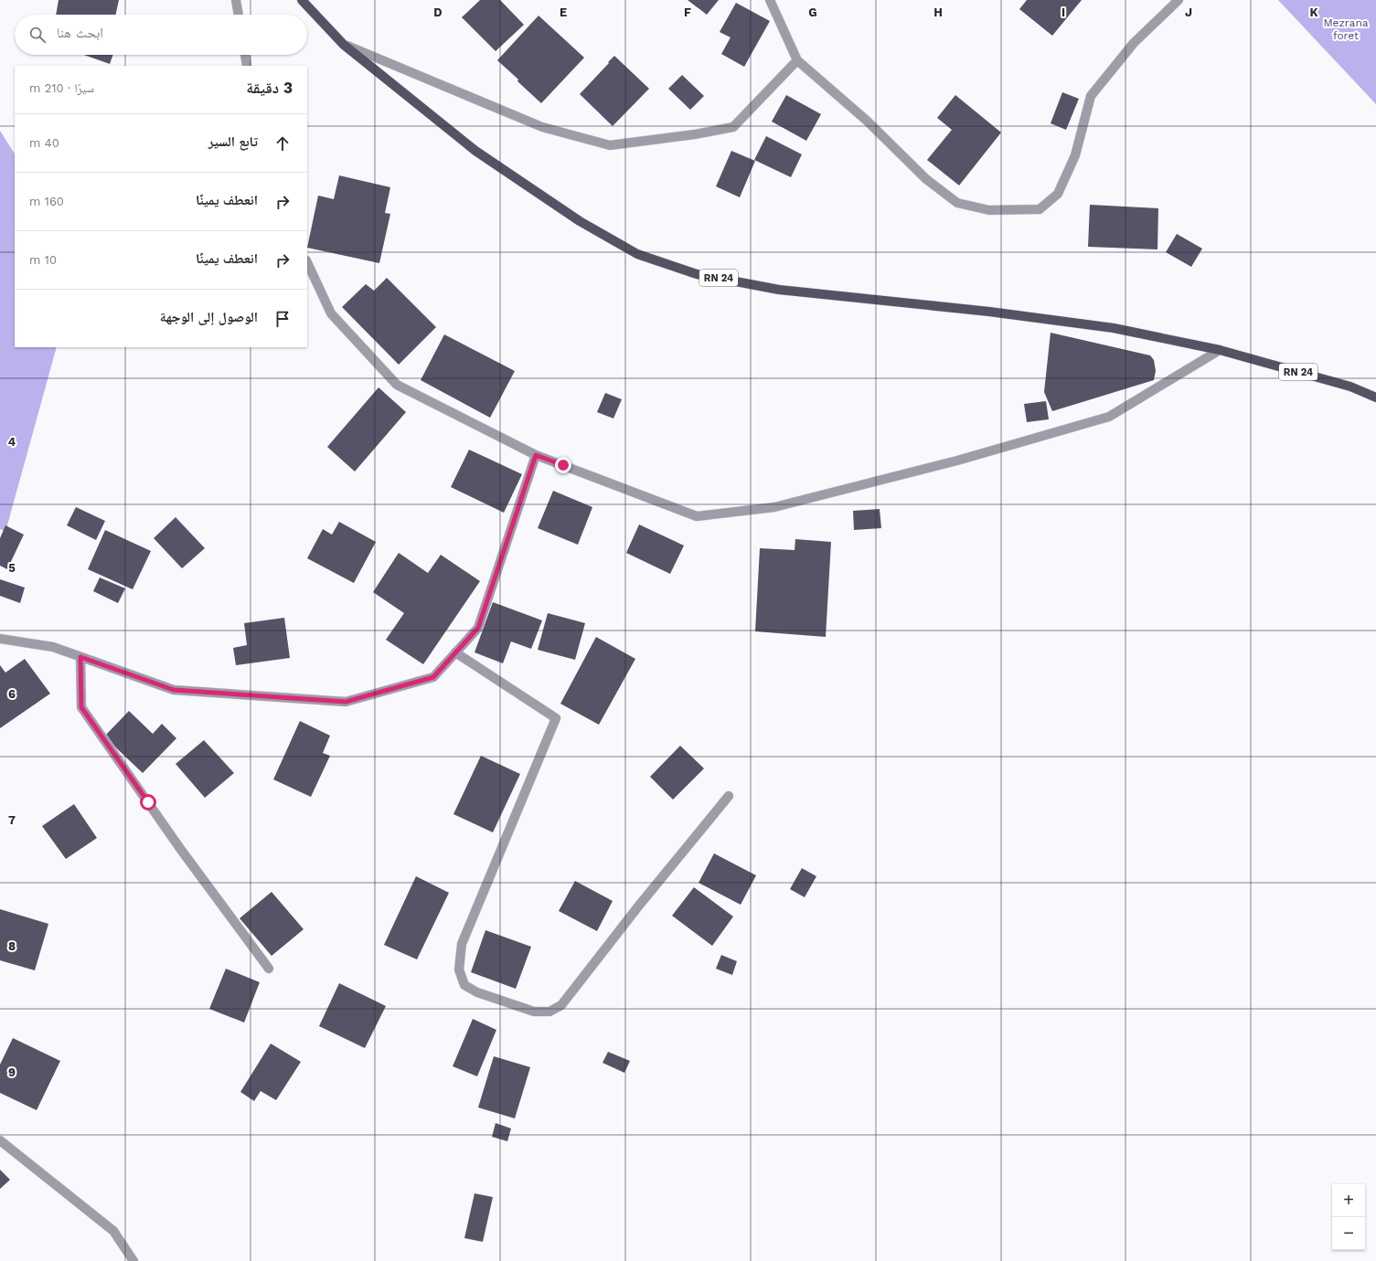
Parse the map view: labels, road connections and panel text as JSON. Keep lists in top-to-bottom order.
{
  "streets": {
    "main road": ["RN 24"]
  },
  "parks": ["Mezrana foret"],
  "page": {
    "search": "ابحث هنا",
    "heading": ["3 دقيقة", "سيرًا · 210 m"],
    "list": [
      ["تابع السير", "40 m"],
      ["انعطف يمينًا", "160 m"],
      ["انعطف يمينًا", "10 m"],
      "الوصول إلى الوجهة"
    ],
    "map_buttons": ["+", "−"]
  },
  "grid": {
    "columns": [
      "D",
      "E",
      "F",
      "G",
      "H",
      "I",
      "J",
      "K"
    ],
    "rows": [
      "4",
      "5",
      "6",
      "7",
      "8",
      "9"
    ]
  }
}
